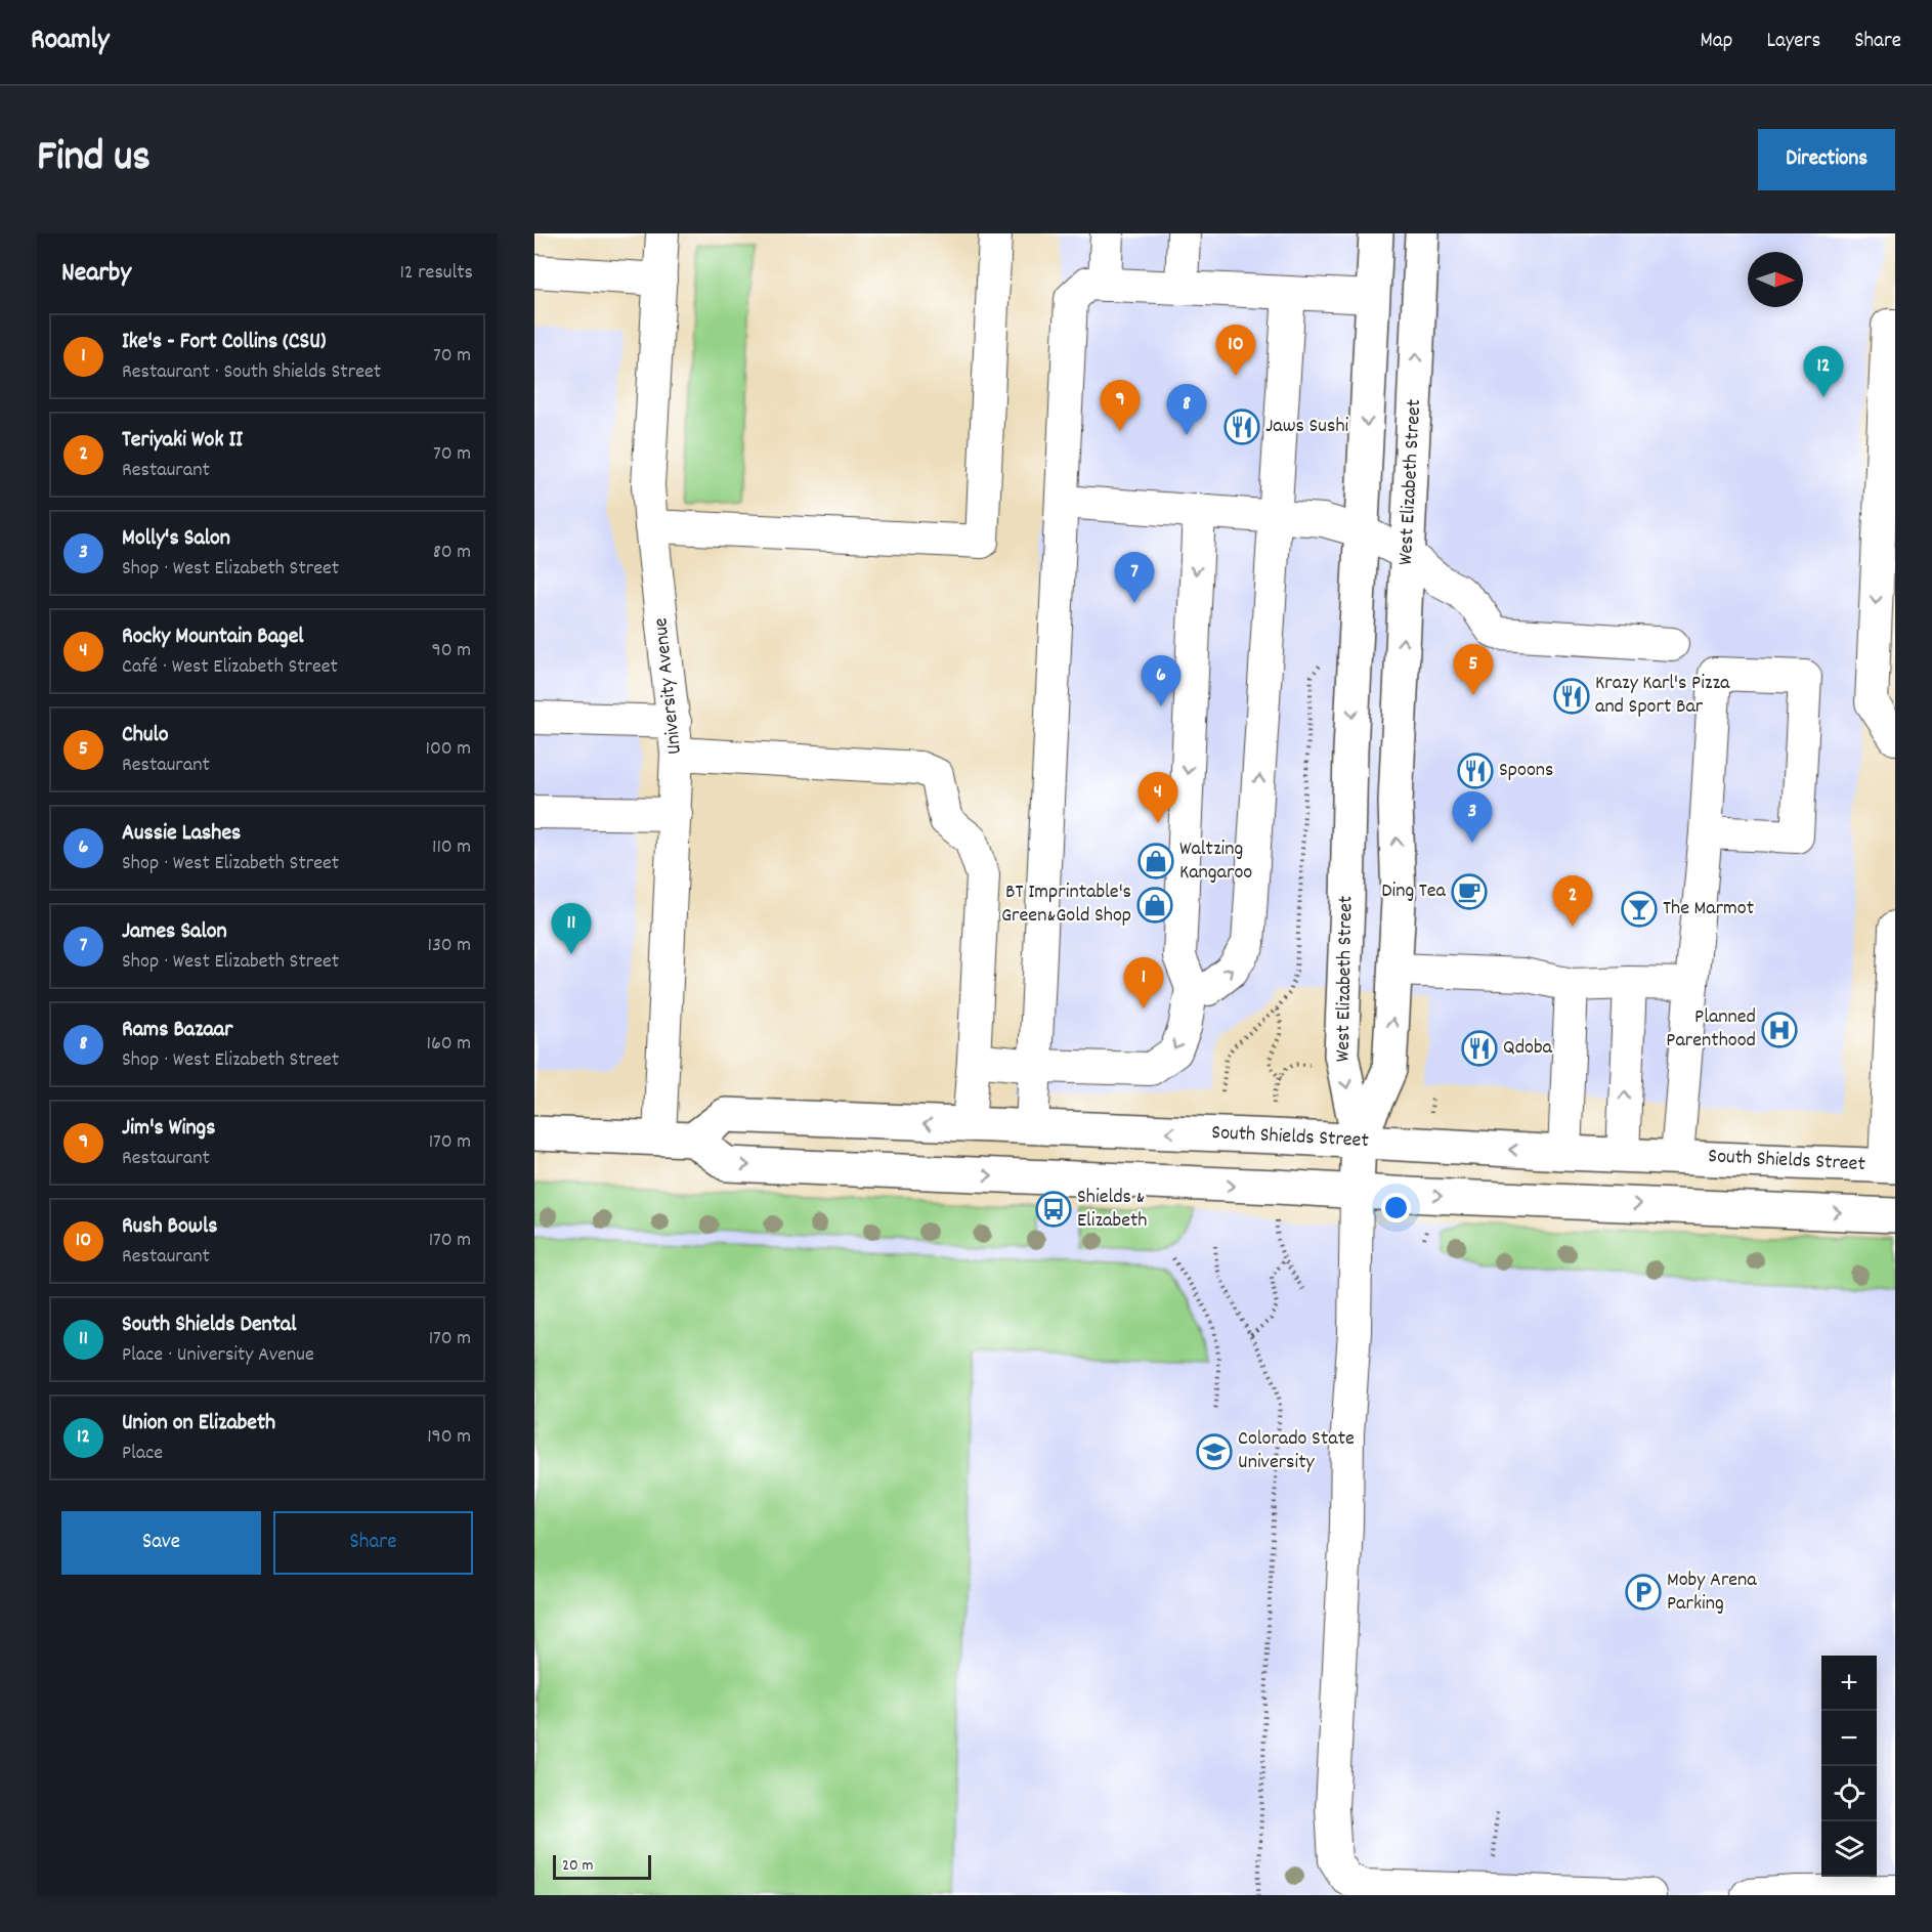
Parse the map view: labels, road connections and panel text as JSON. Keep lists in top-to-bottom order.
{
  "streets": {
    "main road": ["West Elizabeth Street", "South Shields Street"],
    "street": ["University Avenue"]
  },
  "crossings": [
    ["West Elizabeth Street", "South Shields Street"]
  ],
  "places": {
    "restaurant": [
      "Jaws Sushi",
      "Krazy Karl's Pizza and Sport Bar",
      "Spoons",
      "Qdoba"
    ],
    "shop": ["Waltzing Kangaroo", "BT Imprintable's Green&Gold Shop"],
    "cafe": ["Ding Tea"],
    "bar": ["The Marmot"],
    "hospital": ["Planned Parenthood"],
    "bus stop": ["Shields & Elizabeth"],
    "school or university": ["Colorado State University"],
    "parking": ["Moby Arena Parking"]
  },
  "scale_bar": "20 m",
  "north": "right",
  "page": {
    "header": "Roamly",
    "nav": ["Map", "Layers", "Share"],
    "title": "Find us",
    "buttons": [
      "Directions",
      ["Save", "Share"]
    ],
    "heading": ["Nearby", "12 results"],
    "list": [
      {
        "mark": "1",
        "name": "Ike's - Fort Collins (CSU)",
        "note": "Restaurant · South Shields Street",
        "value": "70 m"
      },
      {
        "mark": "2",
        "name": "Teriyaki Wok II",
        "note": "Restaurant",
        "value": "70 m"
      },
      {
        "mark": "3",
        "name": "Molly's Salon",
        "note": "Shop · West Elizabeth Street",
        "value": "80 m"
      },
      {
        "mark": "4",
        "name": "Rocky Mountain Bagel",
        "note": "Café · West Elizabeth Street",
        "value": "90 m"
      },
      {
        "mark": "5",
        "name": "Chulo",
        "note": "Restaurant",
        "value": "100 m"
      },
      {
        "mark": "6",
        "name": "Aussie Lashes",
        "note": "Shop · West Elizabeth Street",
        "value": "110 m"
      },
      {
        "mark": "7",
        "name": "James Salon",
        "note": "Shop · West Elizabeth Street",
        "value": "130 m"
      },
      {
        "mark": "8",
        "name": "Rams Bazaar",
        "note": "Shop · West Elizabeth Street",
        "value": "160 m"
      },
      {
        "mark": "9",
        "name": "Jim's Wings",
        "note": "Restaurant",
        "value": "170 m"
      },
      {
        "mark": "10",
        "name": "Rush Bowls",
        "note": "Restaurant",
        "value": "170 m"
      },
      {
        "mark": "11",
        "name": "South Shields Dental",
        "note": "Place · University Avenue",
        "value": "170 m"
      },
      {
        "mark": "12",
        "name": "Union on Elizabeth",
        "note": "Place",
        "value": "190 m"
      }
    ],
    "pins": [
      "10",
      "12",
      "9",
      "8",
      "7",
      "5",
      "6",
      "4",
      "3",
      "2",
      "11",
      "1"
    ],
    "map_buttons": ["+", "−"],
    "scale": "20 m"
  }
}
